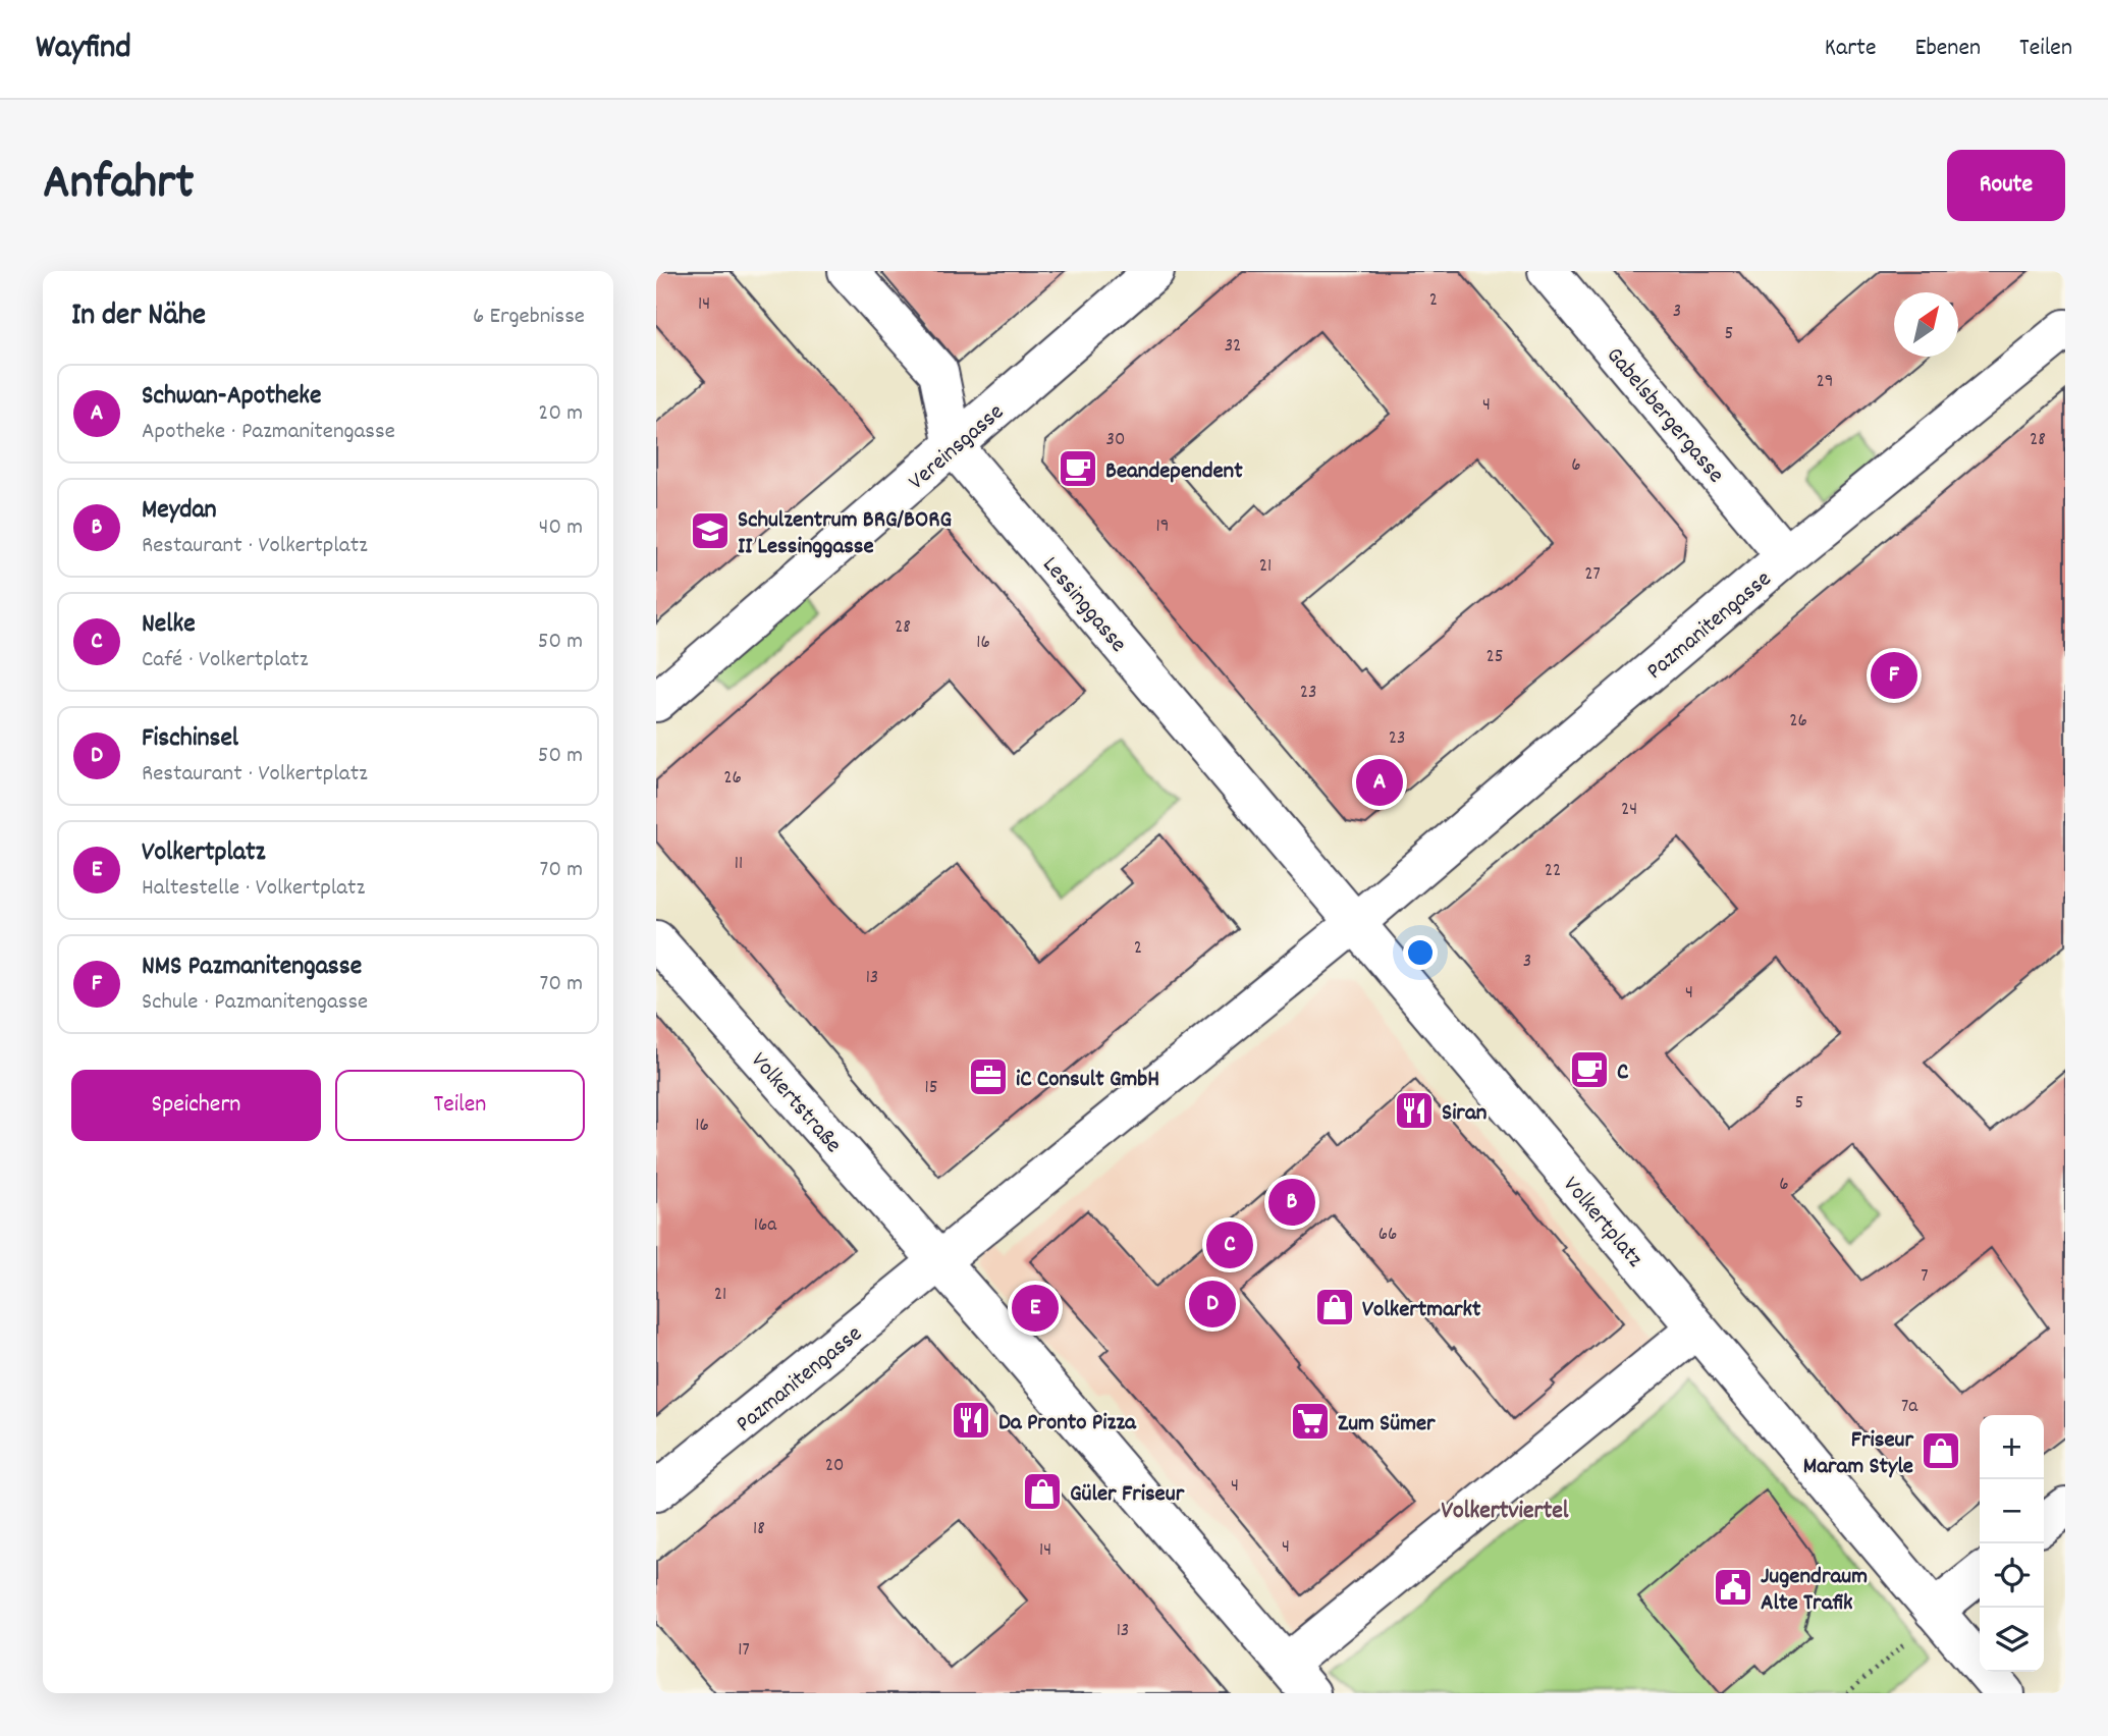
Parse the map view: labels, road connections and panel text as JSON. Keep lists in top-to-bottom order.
{
  "streets": {
    "street": [
      "Gabelsbergergasse",
      "Vereinsgasse",
      "Lessinggasse",
      "Pazmanitengasse",
      "Volkertstraße",
      "Volkertplatz"
    ]
  },
  "crossings": [
    ["Gabelsbergergasse", "Pazmanitengasse"],
    ["Vereinsgasse", "Lessinggasse"],
    ["Lessinggasse", "Pazmanitengasse"],
    ["Lessinggasse", "Volkertplatz"],
    ["Pazmanitengasse", "Volkertstraße"],
    ["Pazmanitengasse", "Volkertplatz"]
  ],
  "districts": ["Volkertviertel"],
  "places": {
    "cafe": ["Beandependent", "C"],
    "school or university": ["Schulzentrum BRG/BORG II Lessinggasse"],
    "office": ["iC Consult GmbH"],
    "restaurant": ["Siran", "Da Pronto Pizza"],
    "shop": ["Volkertmarkt", "Friseur Maram Style", "Güler Friseur"],
    "supermarket": ["Zum Sümer"],
    "public building": ["Jugendraum Alte Trafik"]
  },
  "house_numbers": [
    "2",
    "14",
    "3",
    "5",
    "32",
    "29",
    "4",
    "30",
    "28",
    "6",
    "19",
    "21",
    "27",
    "28",
    "16",
    "25",
    "23",
    "26",
    "23",
    "26",
    "24",
    "11",
    "22",
    "2",
    "3",
    "13",
    "4",
    "15",
    "5",
    "16",
    "6",
    "16a",
    "66",
    "7",
    "21",
    "7a",
    "20",
    "4",
    "18",
    "4",
    "14",
    "13",
    "17"
  ],
  "north": "top right",
  "page": {
    "header": "Wayfind",
    "nav": ["Karte", "Ebenen", "Teilen"],
    "title": "Anfahrt",
    "buttons": [
      "Route",
      ["Speichern", "Teilen"]
    ],
    "heading": ["In der Nähe", "6 Ergebnisse"],
    "list": [
      {
        "mark": "A",
        "name": "Schwan-Apotheke",
        "note": "Apotheke · Pazmanitengasse",
        "value": "20 m"
      },
      {
        "mark": "B",
        "name": "Meydan",
        "note": "Restaurant · Volkertplatz",
        "value": "40 m"
      },
      {
        "mark": "C",
        "name": "Nelke",
        "note": "Café · Volkertplatz",
        "value": "50 m"
      },
      {
        "mark": "D",
        "name": "Fischinsel",
        "note": "Restaurant · Volkertplatz",
        "value": "50 m"
      },
      {
        "mark": "E",
        "name": "Volkertplatz",
        "note": "Haltestelle · Volkertplatz",
        "value": "70 m"
      },
      {
        "mark": "F",
        "name": "NMS Pazmanitengasse",
        "note": "Schule · Pazmanitengasse",
        "value": "70 m"
      }
    ],
    "pins": [
      "F",
      "A",
      "B",
      "C",
      "D",
      "E"
    ],
    "map_buttons": ["+", "−"]
  }
}
